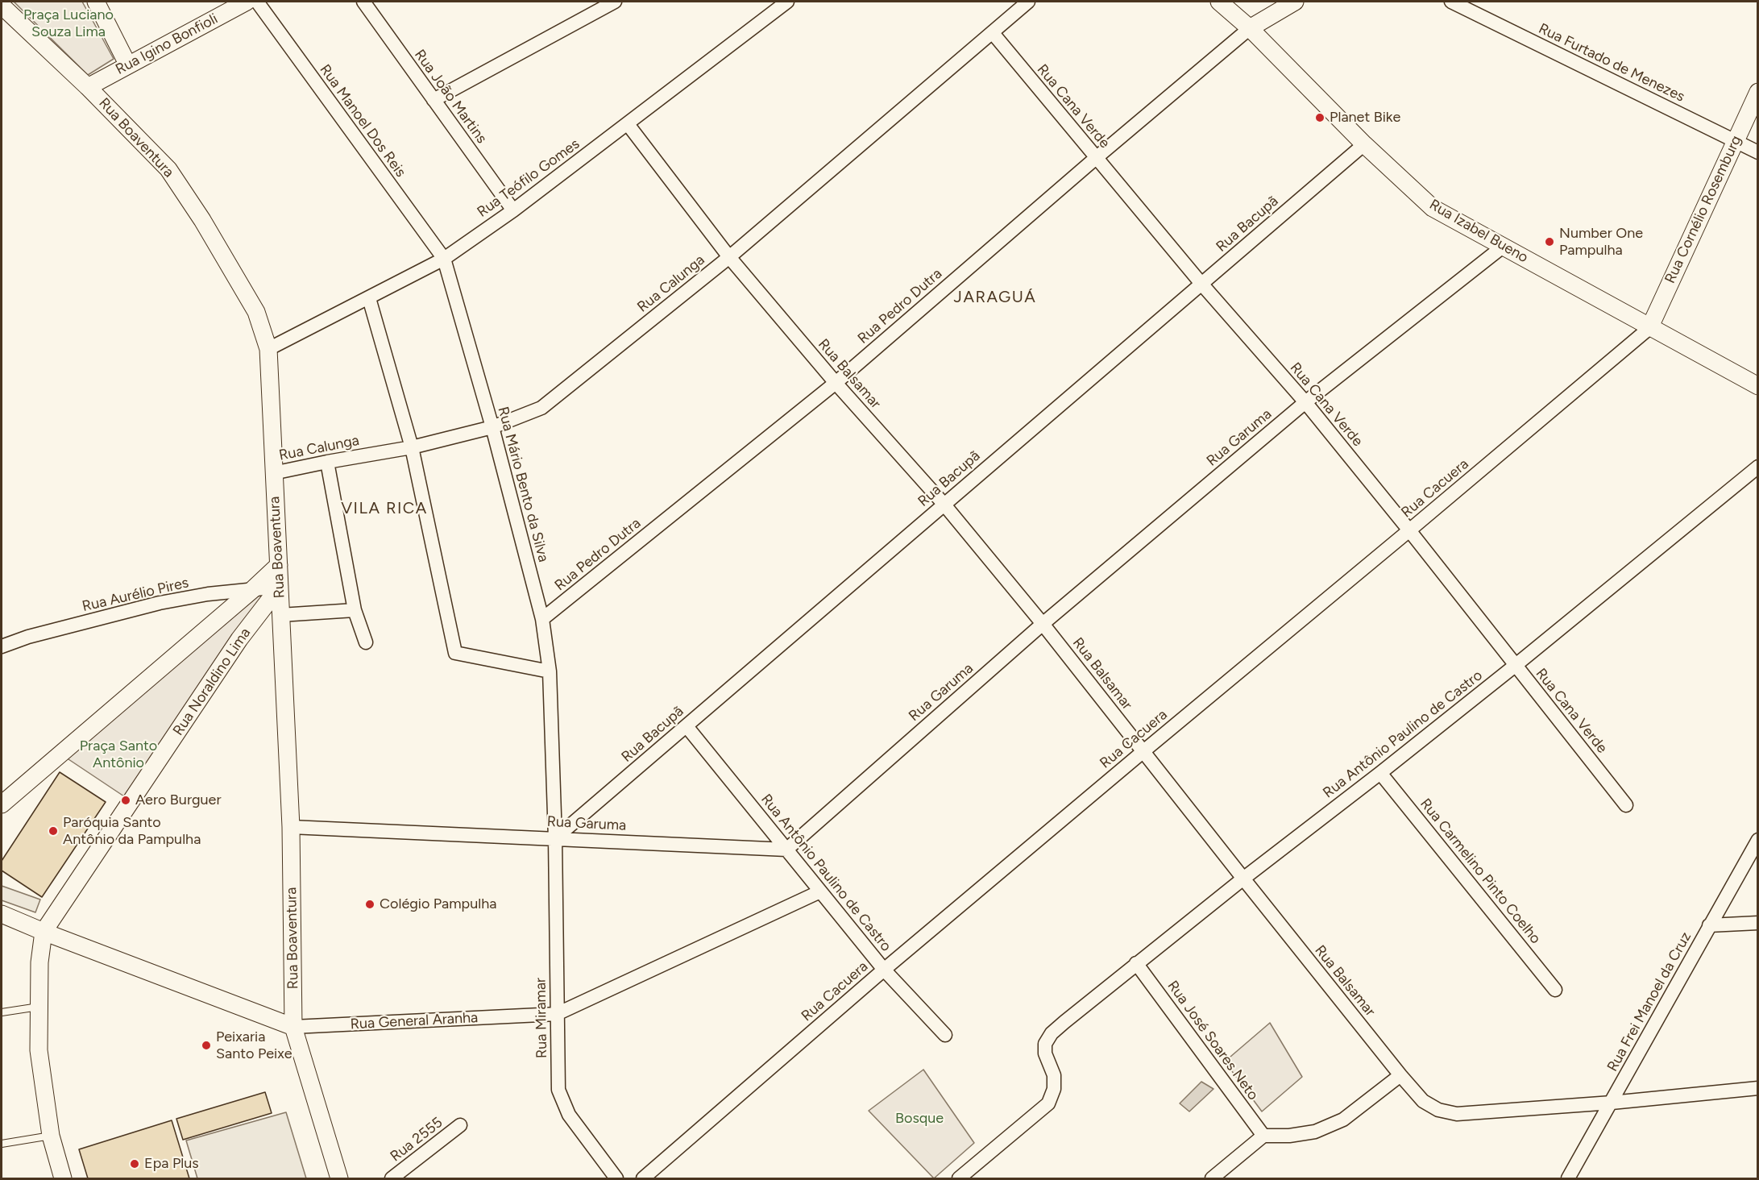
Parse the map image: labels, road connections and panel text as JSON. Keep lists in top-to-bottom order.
{
  "streets": {
    "street": [
      "Rua Igino Bonfioli",
      "Rua Furtado de Menezes",
      "Rua João Martins",
      "Rua Cana Verde",
      "Rua Manoel Dos Reis",
      "Rua Boaventura",
      "Rua Teófilo Gomes",
      "Rua Cornélio Rosemburg",
      "Rua Bacupã",
      "Rua Izabel Bueno",
      "Rua Calunga",
      "Rua Pedro Dutra",
      "Rua Balsamar",
      "Rua Garuma",
      "Rua Mário Bento da Silva",
      "Rua Cacuera",
      "Rua Aurélio Pires",
      "Rua Noraldino Lima",
      "Rua Antônio Paulino de Castro",
      "Rua Carmelino Pinto Coelho",
      "Rua Frei Manoel da Cruz",
      "Rua Miramar",
      "Rua General Aranha",
      "Rua José Soares Neto",
      "Rua 2555"
    ]
  },
  "crossings": [
    ["Rua Igino Bonfioli", "Rua Boaventura"],
    ["Rua Furtado de Menezes", "Rua Cornélio Rosemburg"],
    ["Rua João Martins", "Rua Teófilo Gomes"],
    ["Rua Cana Verde", "Rua Bacupã"],
    ["Rua Cana Verde", "Rua Calunga"],
    ["Rua Cana Verde", "Rua Pedro Dutra"],
    ["Rua Cana Verde", "Rua Garuma"],
    ["Rua Cana Verde", "Rua Cacuera"],
    ["Rua Cana Verde", "Rua Antônio Paulino de Castro"],
    ["Rua Manoel Dos Reis", "Rua Teófilo Gomes"],
    ["Rua Manoel Dos Reis", "Rua Mário Bento da Silva"],
    ["Rua Boaventura", "Rua Teófilo Gomes"],
    ["Rua Boaventura", "Rua Calunga"],
    ["Rua Boaventura", "Rua Garuma"],
    ["Rua Boaventura", "Rua Aurélio Pires"],
    ["Rua Boaventura", "Rua Noraldino Lima"],
    ["Rua Boaventura", "Rua General Aranha"],
    ["Rua Teófilo Gomes", "Rua Balsamar"],
    ["Rua Teófilo Gomes", "Rua Mário Bento da Silva"],
    ["Rua Cornélio Rosemburg", "Rua Izabel Bueno"],
    ["Rua Cornélio Rosemburg", "Rua Cacuera"],
    ["Rua Bacupã", "Rua Izabel Bueno"],
    ["Rua Bacupã", "Rua Balsamar"],
    ["Rua Bacupã", "Rua Garuma"],
    ["Rua Bacupã", "Rua Mário Bento da Silva"],
    ["Rua Bacupã", "Rua Antônio Paulino de Castro"],
    ["Rua Bacupã", "Rua Miramar"],
    ["Rua Izabel Bueno", "Rua Pedro Dutra"],
    ["Rua Izabel Bueno", "Rua Garuma"],
    ["Rua Izabel Bueno", "Rua Cacuera"],
    ["Rua Calunga", "Rua Balsamar"],
    ["Rua Calunga", "Rua Mário Bento da Silva"],
    ["Rua Pedro Dutra", "Rua Balsamar"],
    ["Rua Pedro Dutra", "Rua Mário Bento da Silva"],
    ["Rua Balsamar", "Rua Garuma"],
    ["Rua Balsamar", "Rua Cacuera"],
    ["Rua Balsamar", "Rua Antônio Paulino de Castro"],
    ["Rua Balsamar", "Rua Frei Manoel da Cruz"],
    ["Rua Garuma", "Rua Mário Bento da Silva"],
    ["Rua Garuma", "Rua Antônio Paulino de Castro"],
    ["Rua Garuma", "Rua Miramar"],
    ["Rua Mário Bento da Silva", "Rua Miramar"],
    ["Rua Cacuera", "Rua Antônio Paulino de Castro"],
    ["Rua Aurélio Pires", "Rua Noraldino Lima"],
    ["Rua Noraldino Lima", "Rua General Aranha"],
    ["Rua Antônio Paulino de Castro", "Rua Carmelino Pinto Coelho"],
    ["Rua Antônio Paulino de Castro", "Rua General Aranha"],
    ["Rua Antônio Paulino de Castro", "Rua José Soares Neto"],
    ["Rua Miramar", "Rua General Aranha"]
  ],
  "districts": ["JARAGUÁ", "VILA RICA"],
  "parks": ["Praça Luciano Souza Lima", "Praça Santo Antônio", "Bosque"],
  "places": [
    "Planet Bike",
    "Number One Pampulha",
    "Aero Burguer",
    "Paróquia Santo Antônio da Pampulha",
    "Colégio Pampulha",
    "Peixaria Santo Peixe",
    "Epa Plus"
  ]
}
